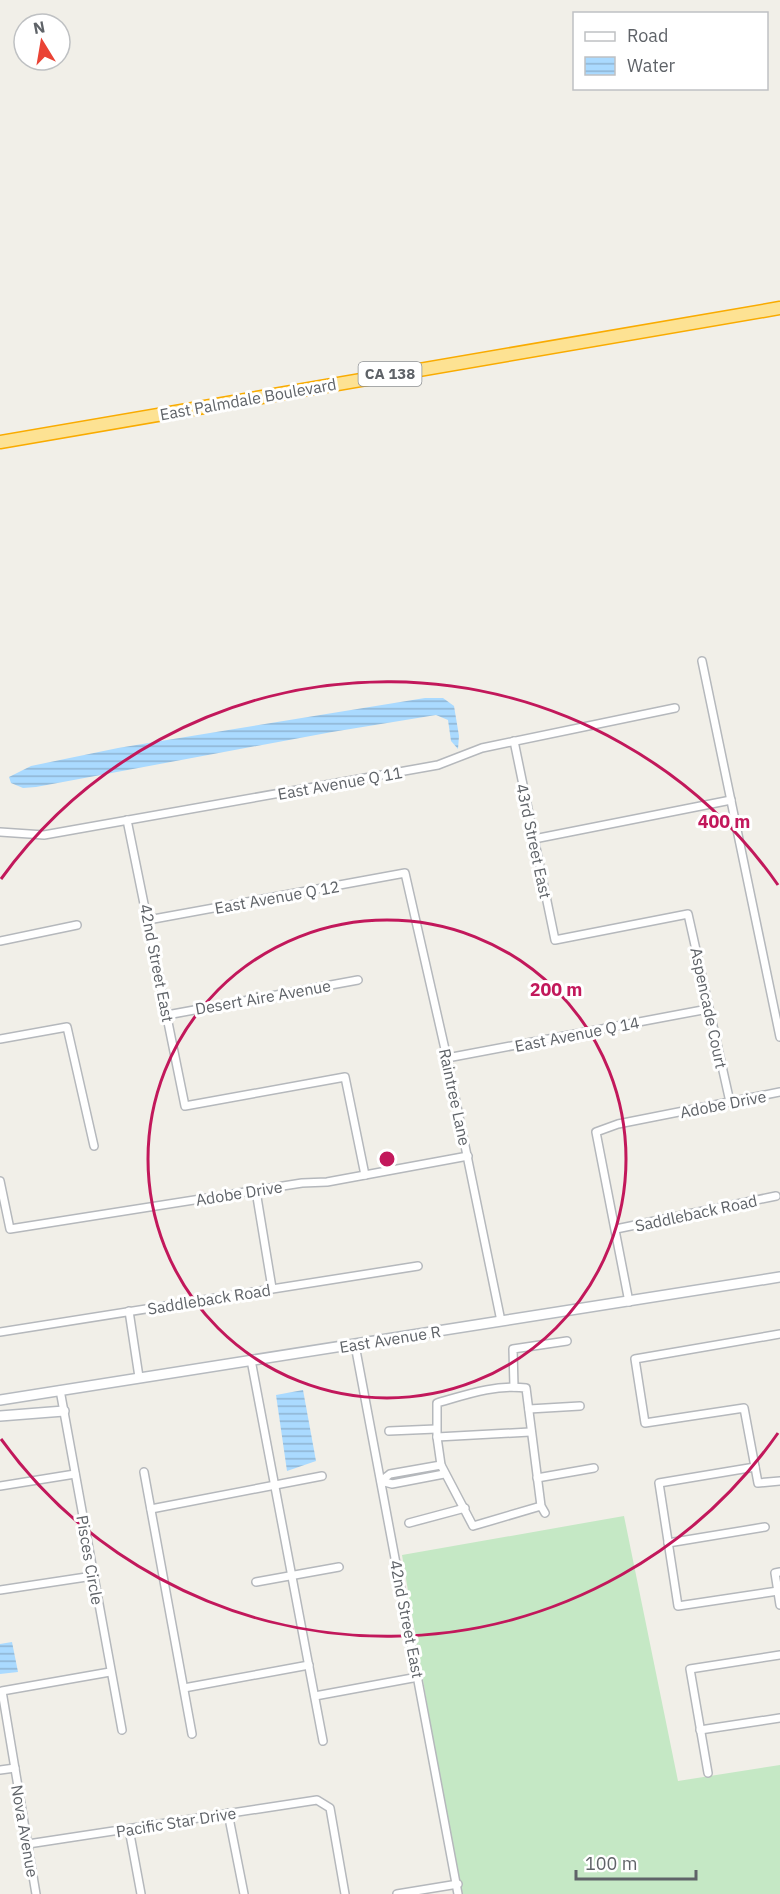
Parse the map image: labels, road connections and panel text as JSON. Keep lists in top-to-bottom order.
{
  "streets": {
    "highway": ["CA 138", "East Palmdale Boulevard"],
    "main road": ["East Avenue R"],
    "street": [
      "East Avenue Q 11",
      "43rd Street East",
      "East Avenue Q 12",
      "42nd Street East",
      "Desert Aire Avenue",
      "Aspencade Court",
      "East Avenue Q 14",
      "Raintree Lane",
      "Adobe Drive",
      "Saddleback Road",
      "Pisces Circle",
      "Pacific Star Drive",
      "Nova Avenue"
    ]
  },
  "crossings": [
    ["East Avenue Q 11", "43rd Street East"],
    ["East Avenue Q 11", "42nd Street East"],
    ["43rd Street East", "Aspencade Court"],
    ["East Avenue Q 12", "42nd Street East"],
    ["East Avenue Q 12", "Raintree Lane"],
    ["42nd Street East", "Desert Aire Avenue"],
    ["42nd Street East", "Adobe Drive"],
    ["42nd Street East", "East Avenue R"],
    ["Aspencade Court", "East Avenue Q 14"],
    ["Aspencade Court", "Adobe Drive"],
    ["East Avenue Q 14", "Raintree Lane"],
    ["Raintree Lane", "Adobe Drive"],
    ["Raintree Lane", "East Avenue R"],
    ["Adobe Drive", "Saddleback Road"],
    ["East Avenue R", "Pisces Circle"],
    ["Pisces Circle", "Nova Avenue"],
    ["Pacific Star Drive", "Nova Avenue"]
  ],
  "legend": ["Road", "Water"],
  "scale_bar": "100 m",
  "north": "top",
  "rings": ["400 m", "200 m"]
}
